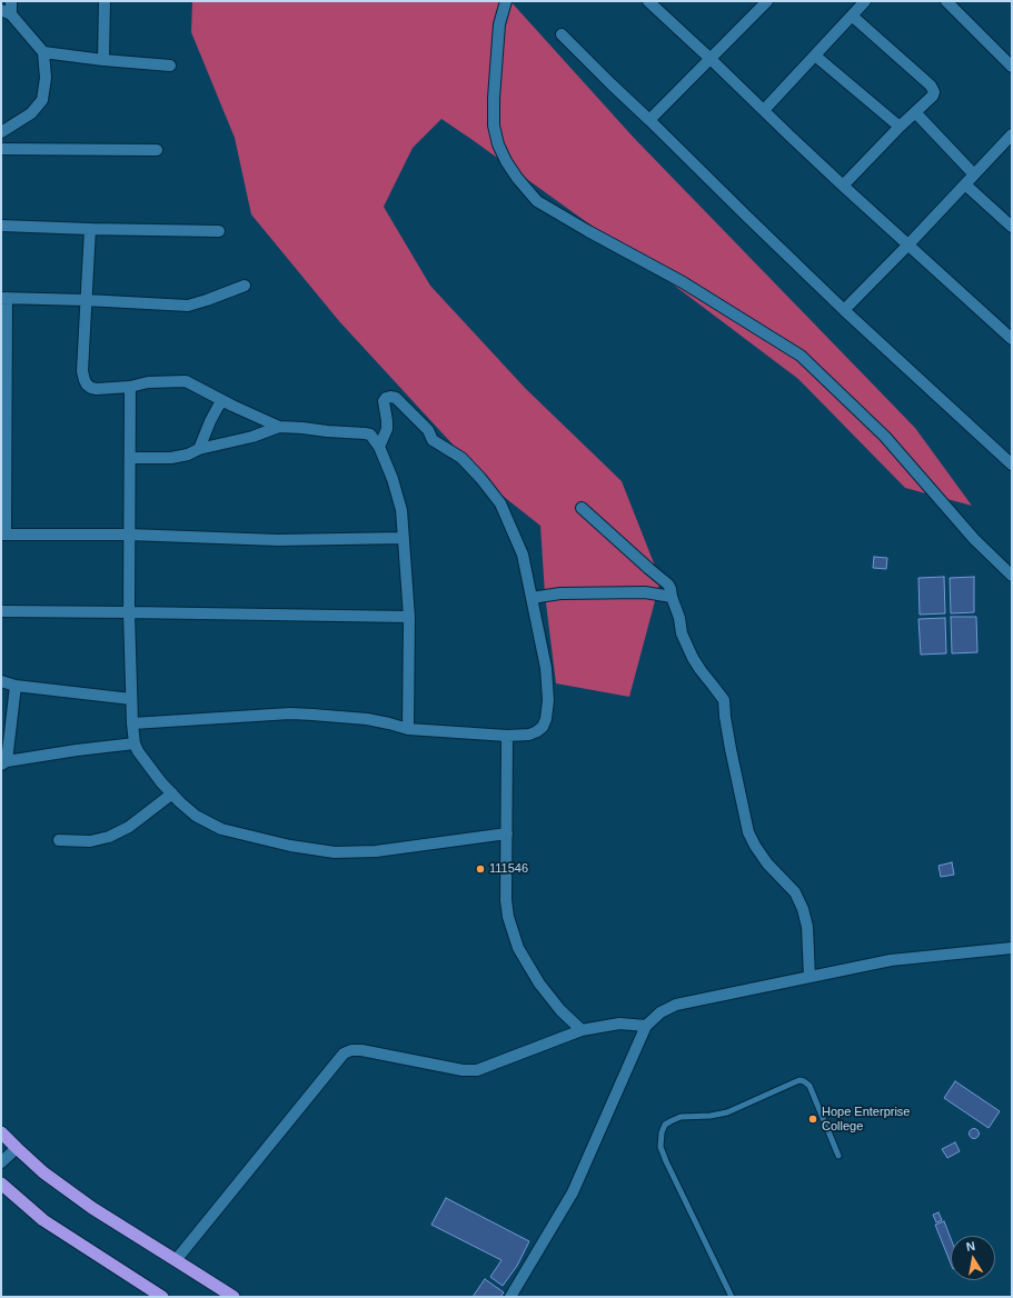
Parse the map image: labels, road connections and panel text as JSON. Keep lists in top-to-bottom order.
{
  "places": ["111546", "Hope Enterprise College"],
  "north": "top"
}
